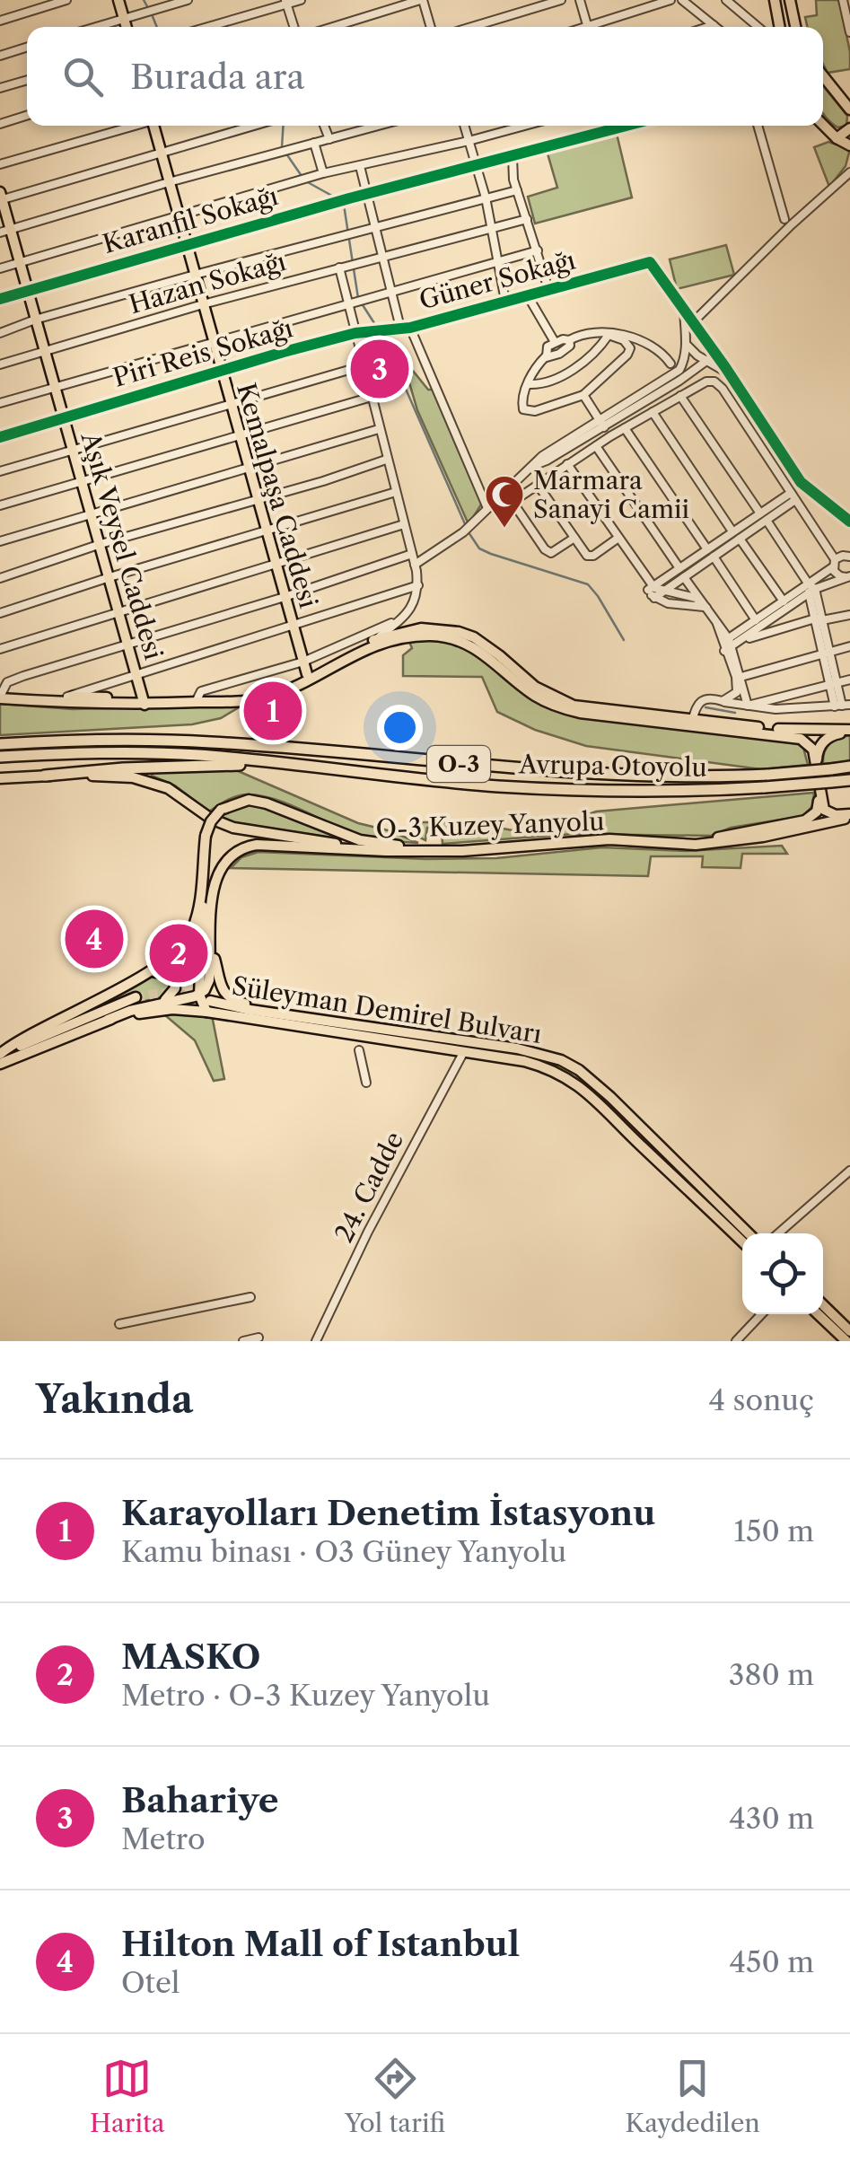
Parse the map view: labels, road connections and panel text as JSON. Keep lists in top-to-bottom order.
{
  "streets": {
    "highway": ["O-3", "Avrupa Otoyolu"],
    "main road": [
      "Kemalpaşa Caddesi",
      "Aşık Veysel Caddesi",
      "O-3 Kuzey Yanyolu",
      "Süleyman Demirel Bulvarı"
    ],
    "street": [
      "Karanfil Sokağı",
      "Güner Sokağı",
      "Hazan Sokağı",
      "Piri Reis Sokağı",
      "24. Cadde"
    ]
  },
  "crossings": [
    ["Karanfil Sokağı", "Kemalpaşa Caddesi"],
    ["Karanfil Sokağı", "Aşık Veysel Caddesi"],
    ["Güner Sokağı", "Piri Reis Sokağı"],
    ["Hazan Sokağı", "Kemalpaşa Caddesi"],
    ["Hazan Sokağı", "Aşık Veysel Caddesi"],
    ["Piri Reis Sokağı", "Kemalpaşa Caddesi"],
    ["Piri Reis Sokağı", "Aşık Veysel Caddesi"],
    ["Süleyman Demirel Bulvarı", "24. Cadde"]
  ],
  "places": {
    "mosque": ["Marmara Sanayi Camii"]
  },
  "page": {
    "search": "Burada ara",
    "pins": [
      "3",
      "1",
      "4",
      "2"
    ],
    "heading": ["Yakında", "4 sonuç"],
    "list": [
      {
        "mark": "1",
        "name": "Karayolları Denetim İstasyonu",
        "note": "Kamu binası · O3 Güney Yanyolu",
        "value": "150 m"
      },
      {
        "mark": "2",
        "name": "MASKO",
        "note": "Metro · O-3 Kuzey Yanyolu",
        "value": "380 m"
      },
      {
        "mark": "3",
        "name": "Bahariye",
        "note": "Metro",
        "value": "430 m"
      },
      {
        "mark": "4",
        "name": "Hilton Mall of Istanbul",
        "note": "Otel",
        "value": "450 m"
      }
    ],
    "nav": ["Harita", "Yol tarifi", "Kaydedilen"]
  }
}
